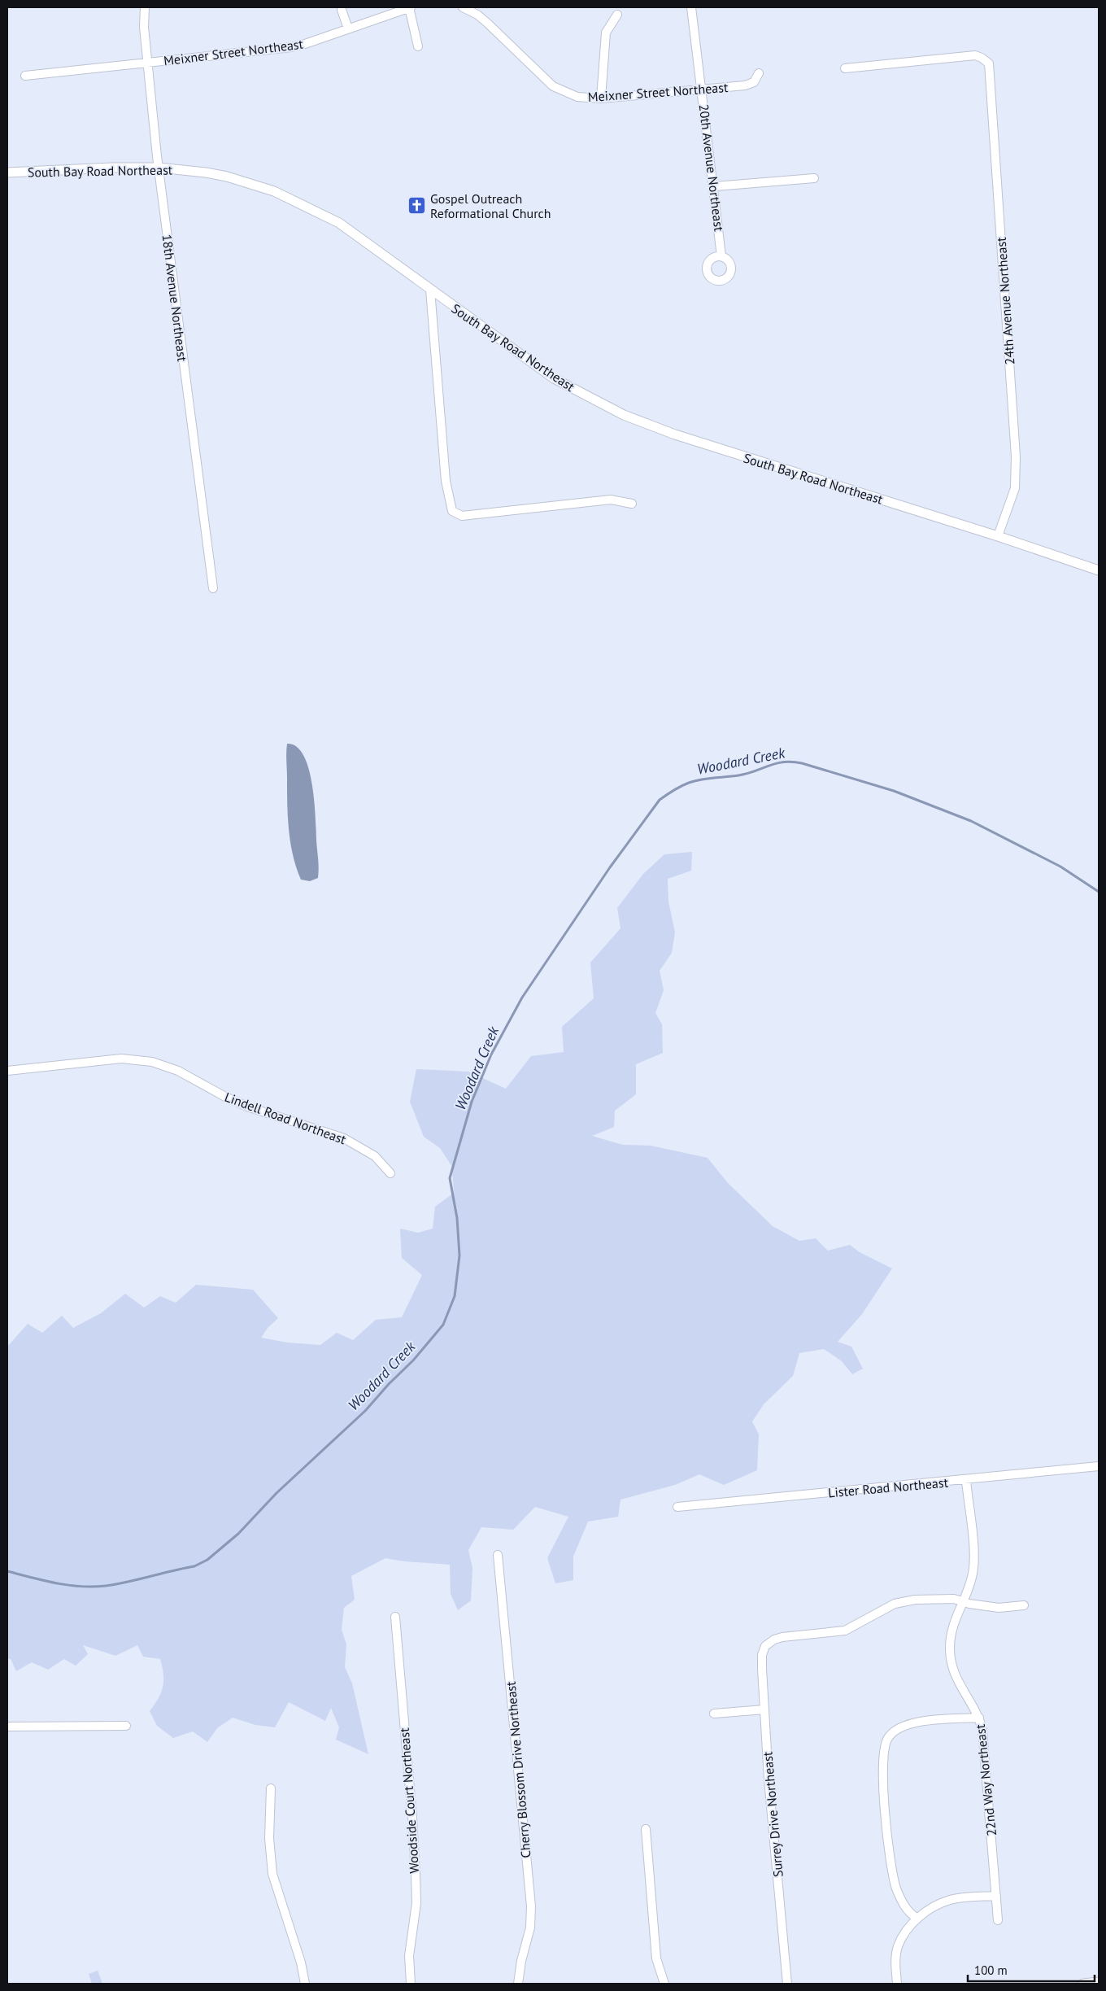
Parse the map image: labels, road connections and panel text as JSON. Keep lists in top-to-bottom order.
{
  "streets": {
    "street": [
      "Meixner Street Northeast",
      "20th Avenue Northeast",
      "South Bay Road Northeast",
      "18th Avenue Northeast",
      "24th Avenue Northeast",
      "Lindell Road Northeast",
      "Lister Road Northeast",
      "Cherry Blossom Drive Northeast",
      "22nd Way Northeast",
      "Woodside Court Northeast",
      "Surrey Drive Northeast"
    ]
  },
  "crossings": [
    ["Meixner Street Northeast", "20th Avenue Northeast"],
    ["Meixner Street Northeast", "18th Avenue Northeast"],
    ["South Bay Road Northeast", "18th Avenue Northeast"],
    ["South Bay Road Northeast", "24th Avenue Northeast"],
    ["Lister Road Northeast", "22nd Way Northeast"],
    ["22nd Way Northeast", "Surrey Drive Northeast"]
  ],
  "water": ["Woodard Creek"],
  "places": {
    "church": ["Gospel Outreach Reformational Church"]
  },
  "scale_bar": "100 m"
}
